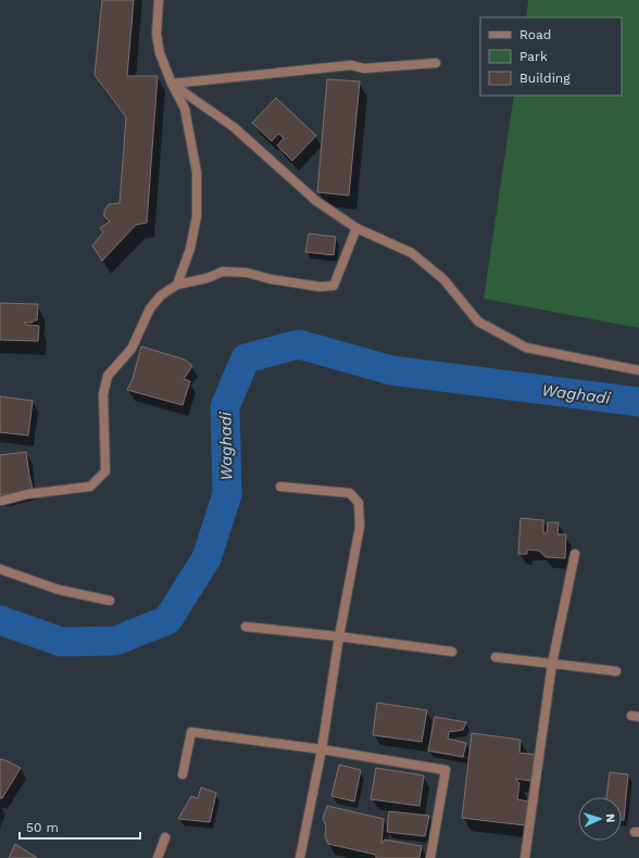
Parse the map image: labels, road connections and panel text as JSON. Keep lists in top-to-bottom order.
{
  "water": ["Waghadi"],
  "legend": ["Road", "Park", "Building"],
  "scale_bar": "50 m",
  "north": "right"
}
